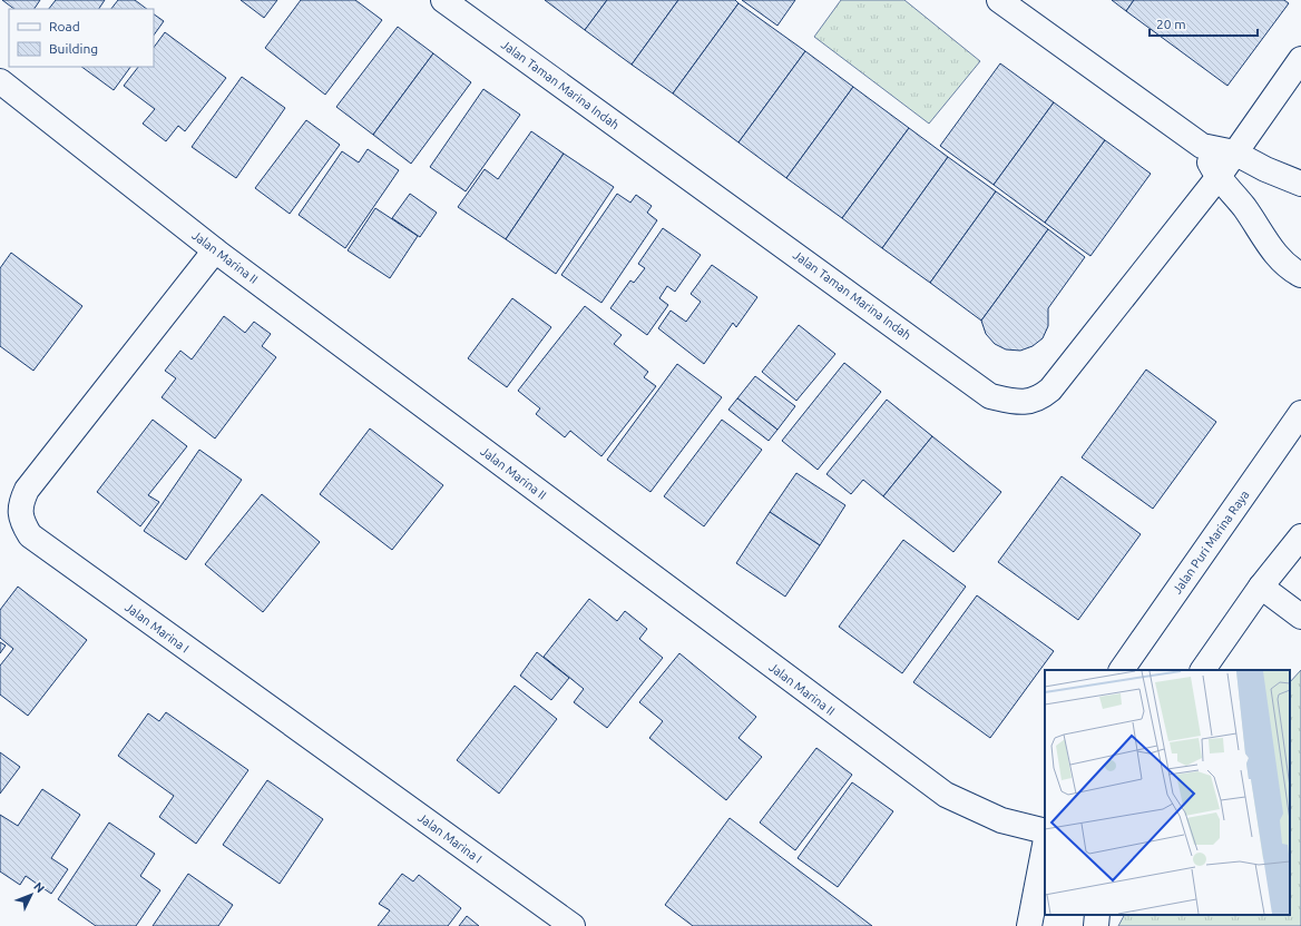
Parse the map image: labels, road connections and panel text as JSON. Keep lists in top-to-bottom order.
{
  "streets": {
    "street": [
      "Jalan Taman Marina Indah",
      "Jalan Marina II",
      "Jalan Puri Marina Raya",
      "Jalan Marina I"
    ]
  },
  "crossings": [
    ["Jalan Marina II", "Jalan Marina I"]
  ],
  "legend": ["Road", "Building"],
  "scale_bar": "20 m",
  "north": "top right"
}
